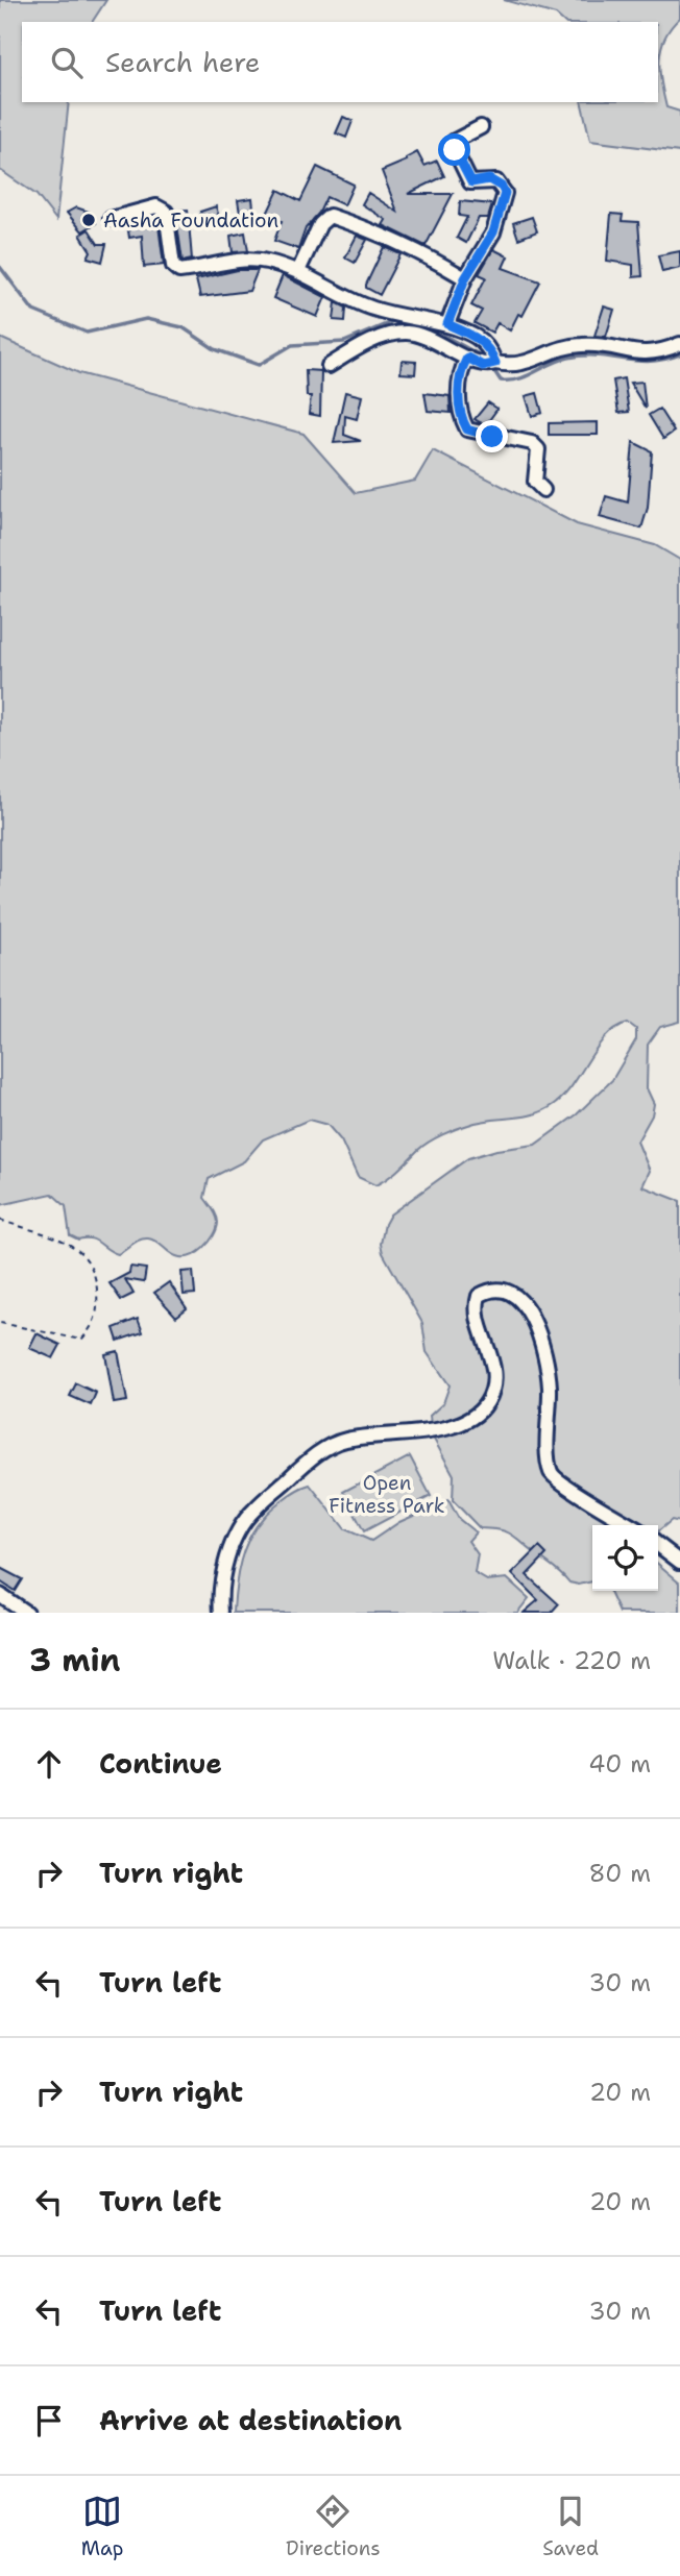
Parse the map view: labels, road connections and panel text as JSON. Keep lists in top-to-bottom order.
{
  "parks": ["Open Fitness Park"],
  "places": ["Aasha Foundation"],
  "page": {
    "search": "Search here",
    "heading": ["3 min", "Walk · 220 m"],
    "list": [
      ["Continue", "40 m"],
      ["Turn right", "80 m"],
      ["Turn left", "30 m"],
      ["Turn right", "20 m"],
      ["Turn left", "20 m"],
      ["Turn left", "30 m"],
      "Arrive at destination"
    ],
    "nav": ["Map", "Directions", "Saved"]
  }
}
